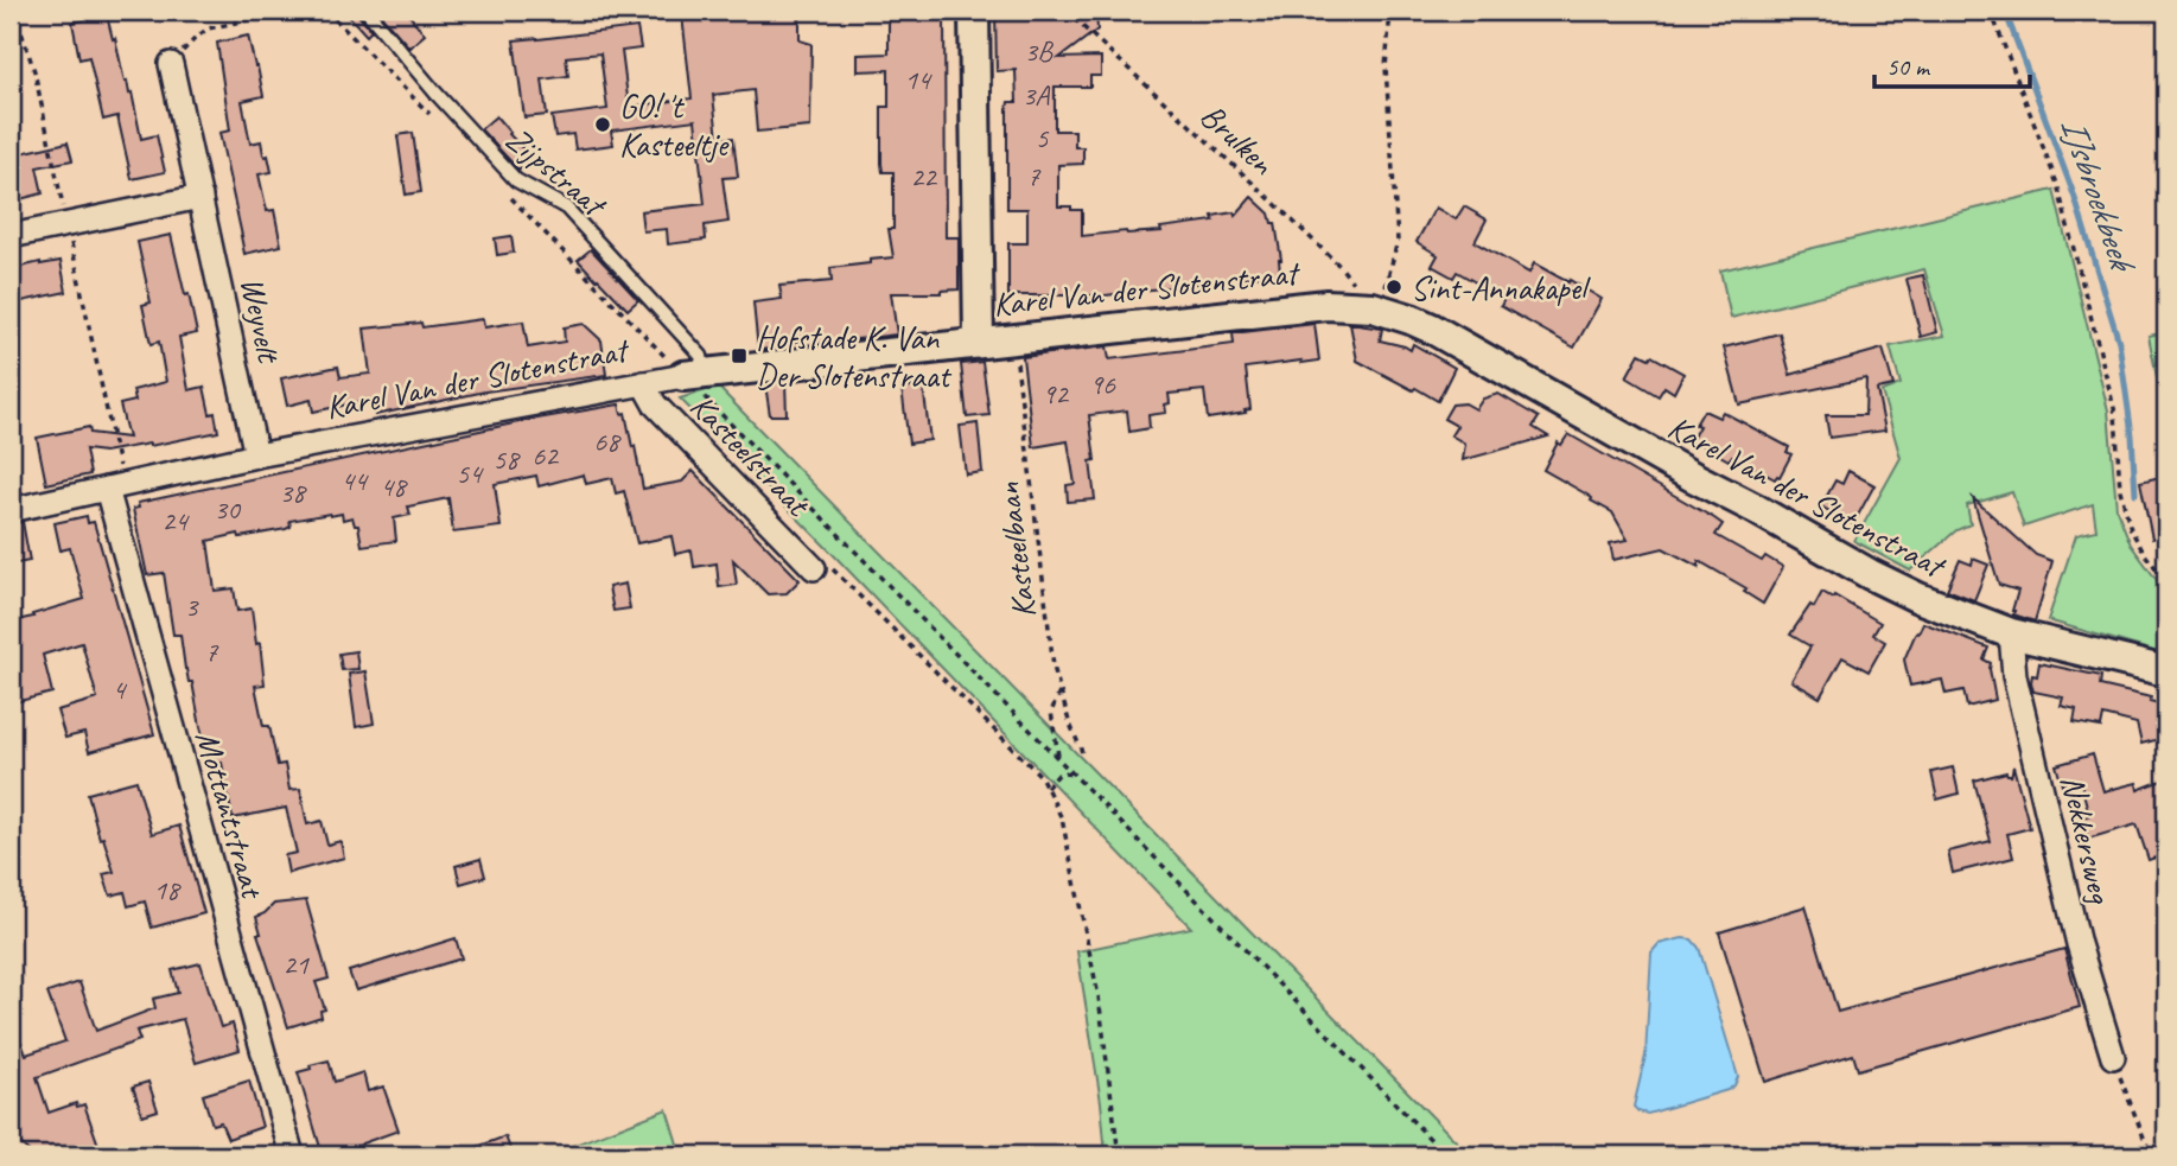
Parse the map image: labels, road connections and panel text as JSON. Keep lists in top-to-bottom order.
{
  "streets": {
    "street": [
      "Karel Van der Slotenstraat",
      "Weyvelt",
      "Kasteelstraat",
      "Mottantstraat",
      "Nekkersweg"
    ],
    "lane": ["Zijpstraat"],
    "path": ["Brulken", "Kasteelbaan"]
  },
  "crossings": [
    ["Brulken", "Karel Van der Slotenstraat"],
    ["Zijpstraat", "Karel Van der Slotenstraat"],
    ["Karel Van der Slotenstraat", "Weyvelt"],
    ["Karel Van der Slotenstraat", "Kasteelstraat"],
    ["Karel Van der Slotenstraat", "Kasteelbaan"],
    ["Karel Van der Slotenstraat", "Mottantstraat"],
    ["Karel Van der Slotenstraat", "Nekkersweg"]
  ],
  "water": ["IJsbroekbeek"],
  "places": {
    "other": ["GO! 't Kasteeltje", "Sint-Annakapel"],
    "transit": ["Hofstade K. Van Der Slotenstraat"]
  },
  "house_numbers": [
    "3B",
    "14",
    "3A",
    "5",
    "7",
    "22",
    "96",
    "92",
    "68",
    "62",
    "58",
    "54",
    "44",
    "48",
    "38",
    "30",
    "24",
    "3",
    "7",
    "4",
    "18",
    "21"
  ],
  "scale_bar": "50 m"
}
